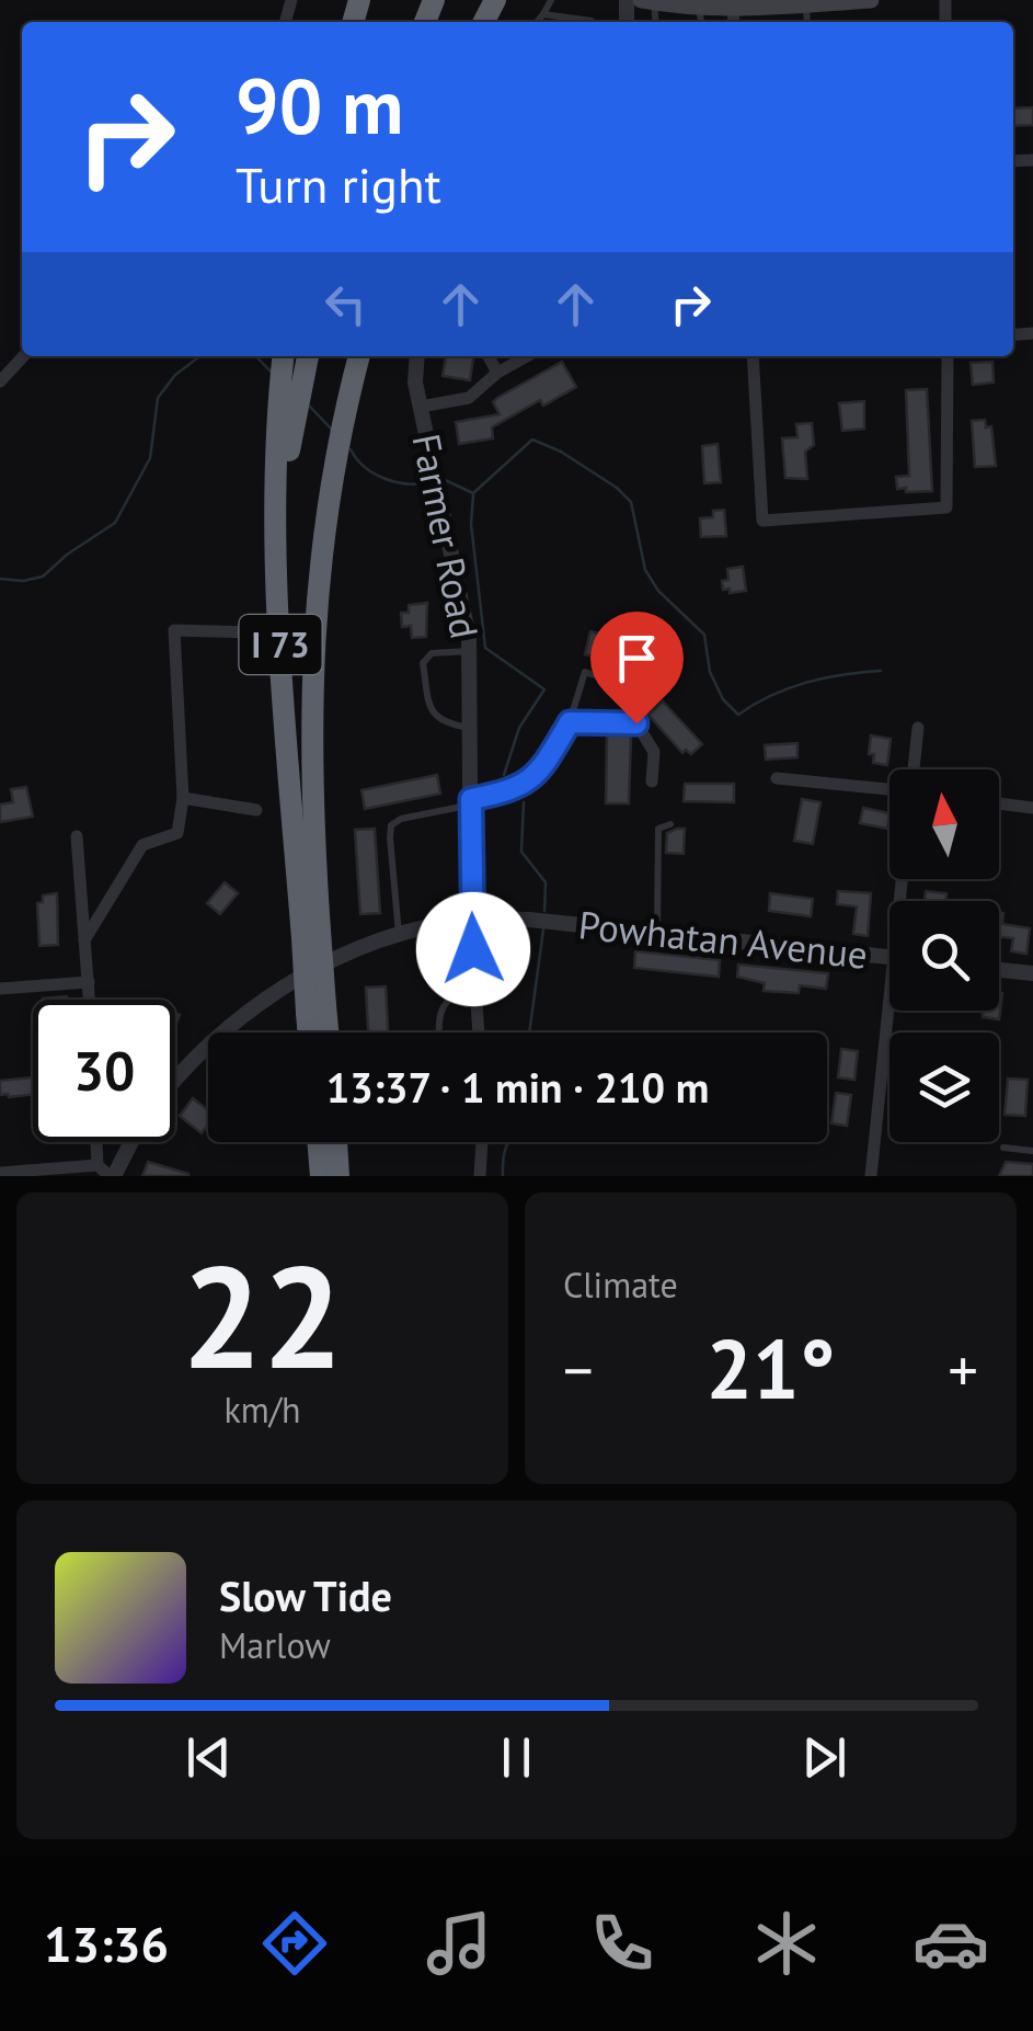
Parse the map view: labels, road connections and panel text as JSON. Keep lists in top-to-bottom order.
{
  "streets": {
    "highway": ["I 73"],
    "street": ["Farmer Road", "Powhatan Avenue"]
  },
  "crossings": [
    ["Farmer Road", "Powhatan Avenue"]
  ],
  "north": "top",
  "page": {
    "turn": ["90 m", "Turn right"],
    "limit": "30",
    "trip": "13:37 · 1 min · 210 m",
    "tile": [
      ["22", "km/h"],
      "Climate"
    ],
    "heat": ["−", "21°", "+"],
    "song": ["Slow Tide", "Marlow"],
    "tabs": "13:36"
  }
}
